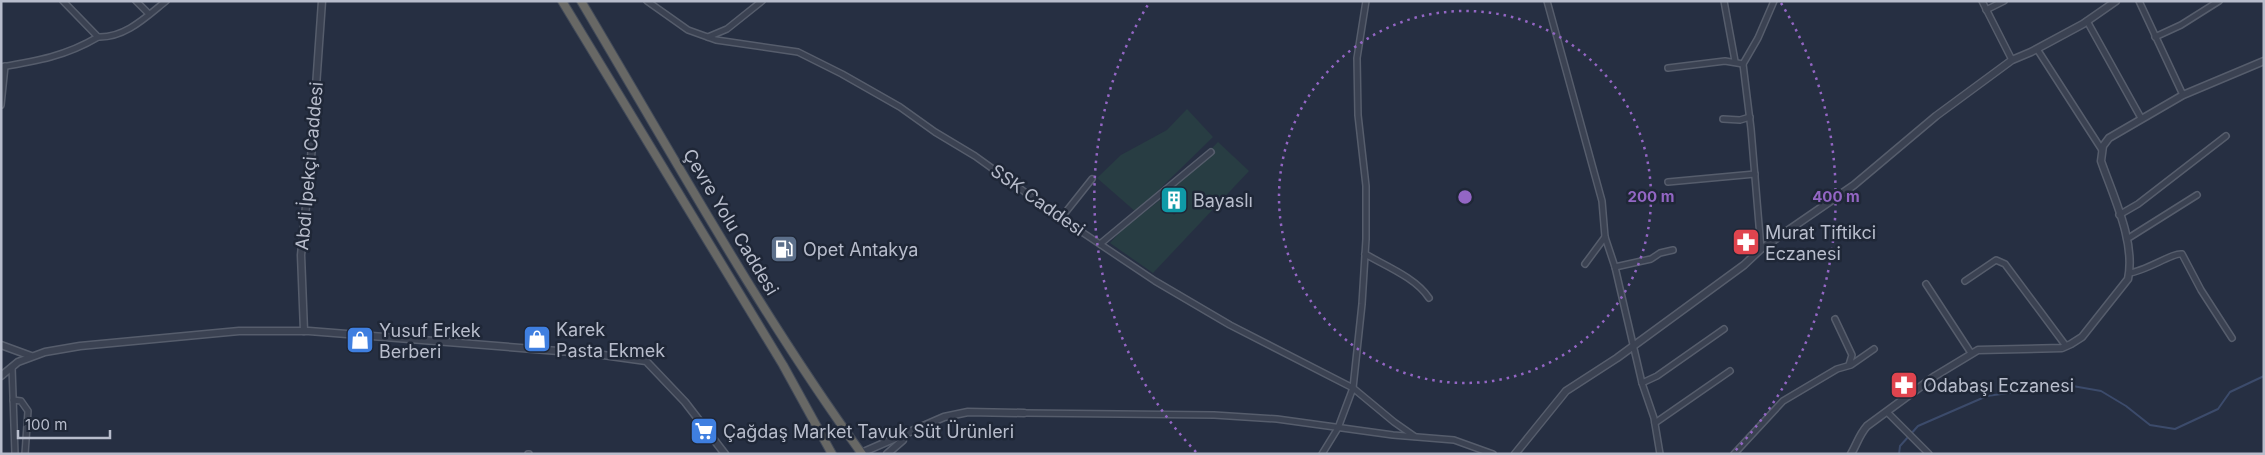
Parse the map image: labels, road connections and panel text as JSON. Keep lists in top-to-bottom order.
{
  "streets": {
    "highway": ["Çevre Yolu Caddesi"],
    "street": ["Abdi İpekçi Caddesi", "SSK Caddesi"]
  },
  "places": {
    "building": ["Bayaslı"],
    "pharmacy": ["Murat Tiftikci Eczanesi", "Odabaşı Eczanesi"],
    "fuel station": ["Opet Antakya"],
    "shop": ["Karek Pasta Ekmek", "Yusuf Erkek Berberi"],
    "supermarket": ["Çağdaş Market Tavuk Süt Ürünleri"]
  },
  "scale_bar": "100 m",
  "rings": ["200 m", "400 m"]
}
